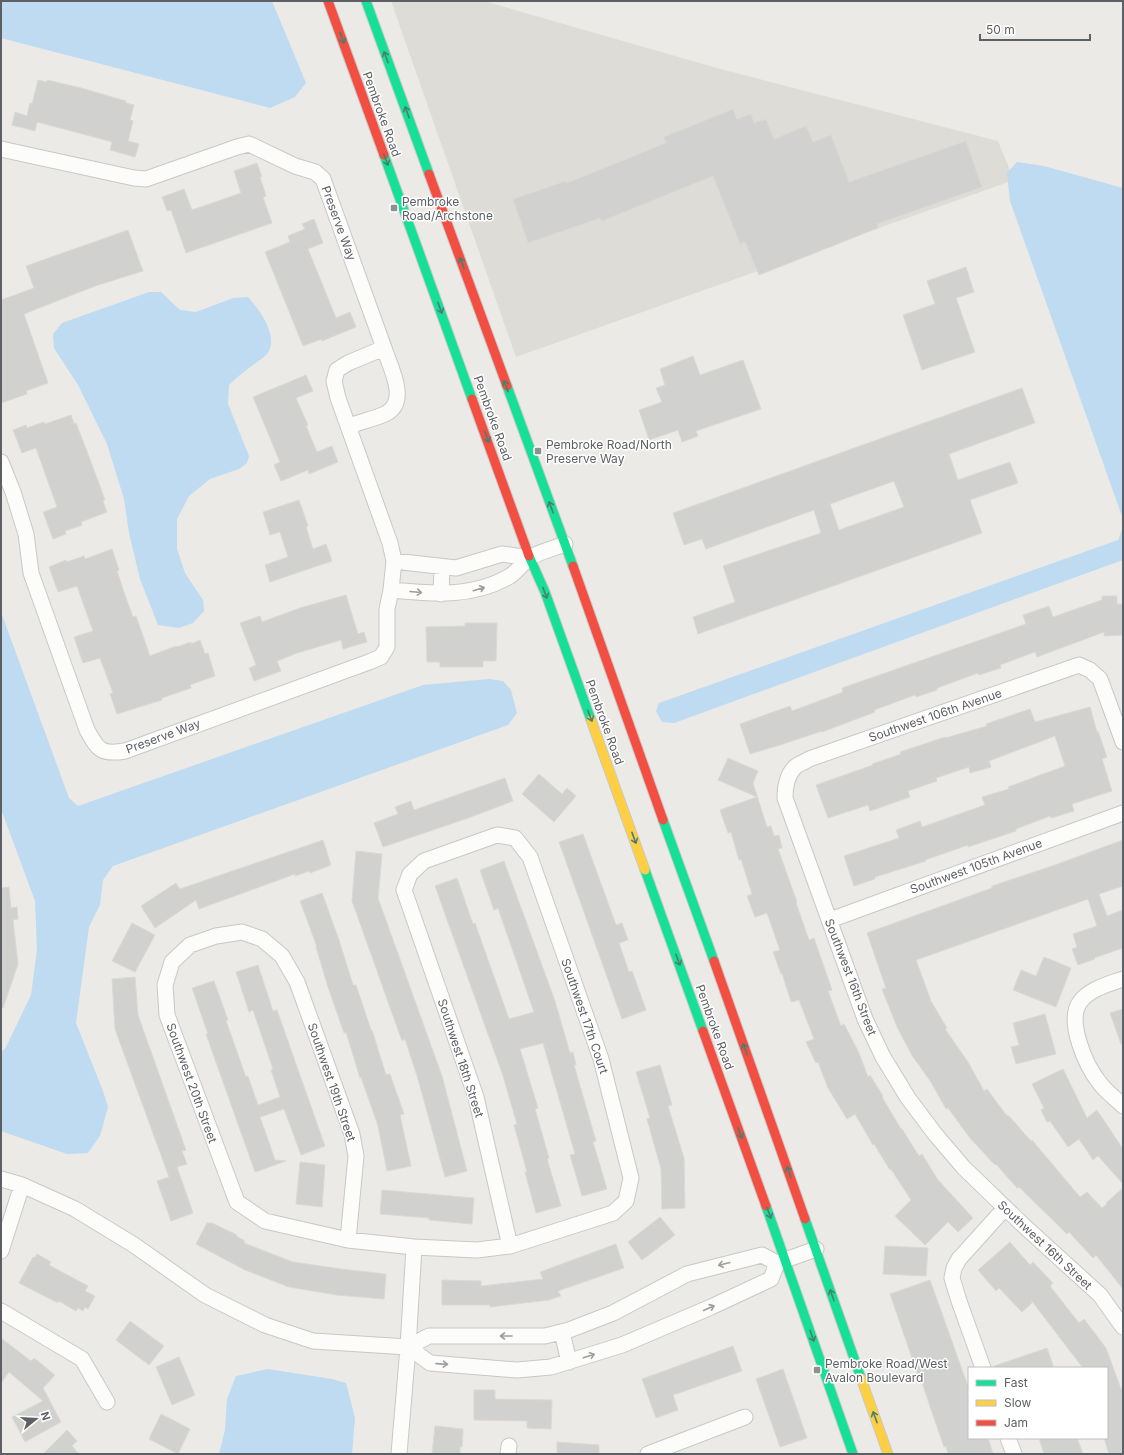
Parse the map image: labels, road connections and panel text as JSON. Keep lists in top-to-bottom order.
{
  "streets": {
    "main road": ["Pembroke Road"],
    "street": [
      "Preserve Way",
      "Southwest 106th Avenue",
      "Southwest 105th Avenue",
      "Southwest 16th Street",
      "Southwest 17th Court",
      "Southwest 18th Street",
      "Southwest 19th Street",
      "Southwest 20th Street"
    ]
  },
  "crossings": [
    ["Southwest 106th Avenue", "Southwest 16th Street"],
    ["Southwest 105th Avenue", "Southwest 16th Street"],
    ["Southwest 17th Court", "Southwest 18th Street"],
    ["Southwest 19th Street", "Southwest 20th Street"]
  ],
  "places": {
    "transit": ["Pembroke Road/Archstone", "Pembroke Road/North Preserve Way", "Pembroke Road/West Avalon Boulevard"]
  },
  "legend": ["Fast", "Slow", "Jam"],
  "scale_bar": "50 m",
  "north": "right"
}
